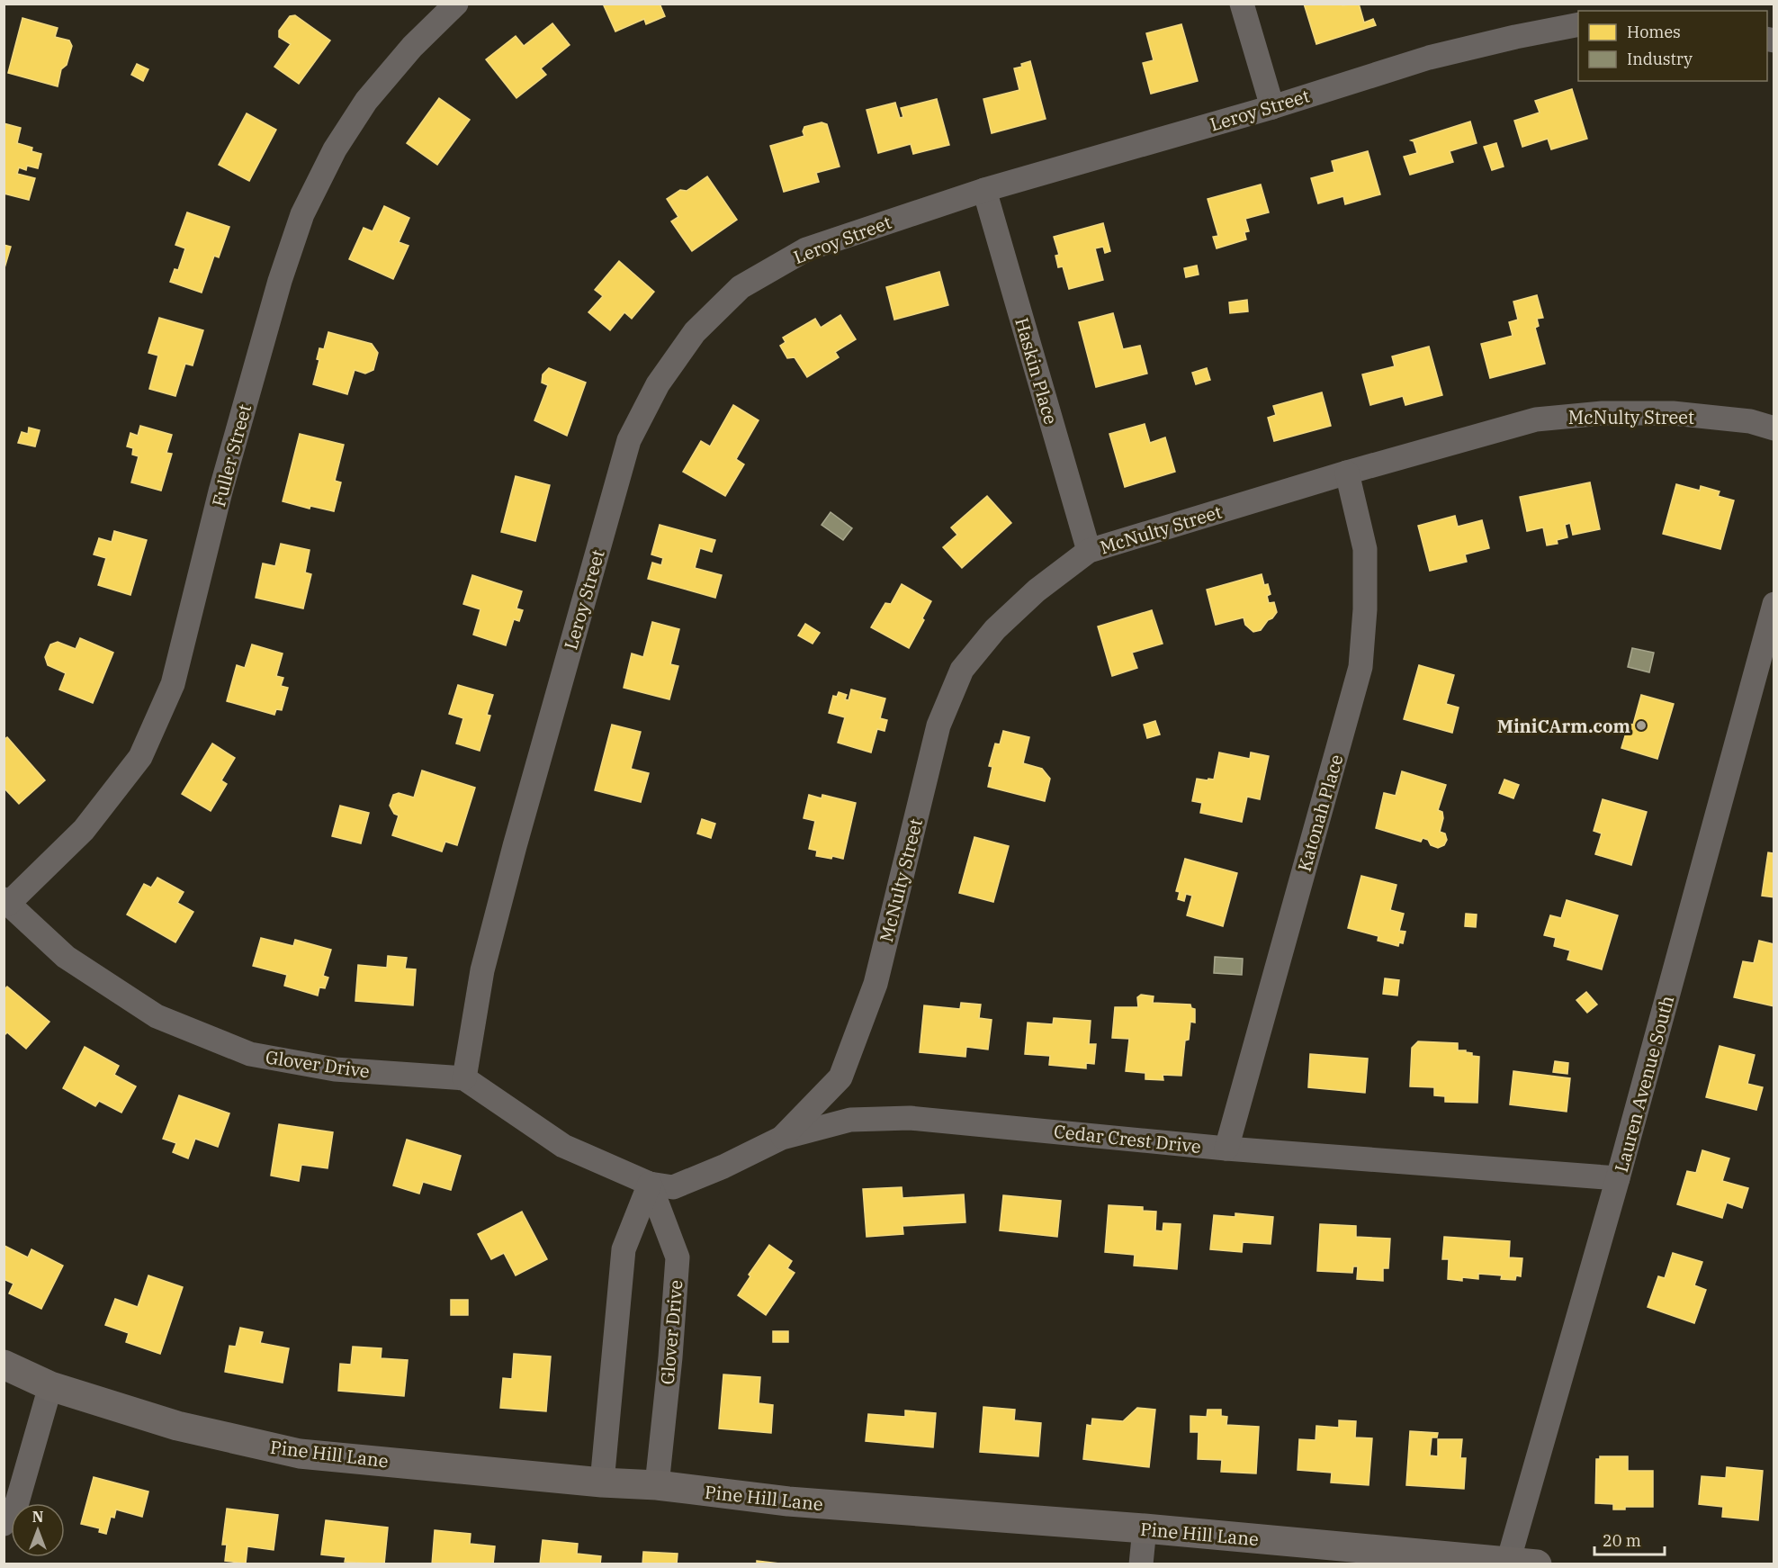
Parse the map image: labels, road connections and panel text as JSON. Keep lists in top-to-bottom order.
{
  "streets": {
    "street": [
      "Leroy Street",
      "Haskin Place",
      "McNulty Street",
      "Fuller Street",
      "Katonah Place",
      "Glover Drive",
      "Lauren Avenue South",
      "Cedar Crest Drive",
      "Pine Hill Lane"
    ]
  },
  "crossings": [
    ["Leroy Street", "Haskin Place"],
    ["Leroy Street", "Glover Drive"],
    ["Haskin Place", "McNulty Street"],
    ["McNulty Street", "Katonah Place"],
    ["McNulty Street", "Cedar Crest Drive"],
    ["Fuller Street", "Glover Drive"],
    ["Katonah Place", "Cedar Crest Drive"],
    ["Glover Drive", "Cedar Crest Drive"],
    ["Glover Drive", "Pine Hill Lane"],
    ["Lauren Avenue South", "Cedar Crest Drive"],
    ["Lauren Avenue South", "Pine Hill Lane"]
  ],
  "places": ["MiniCArm.com"],
  "legend": ["Homes", "Industry"],
  "scale_bar": "20 m",
  "north": "top"
}
